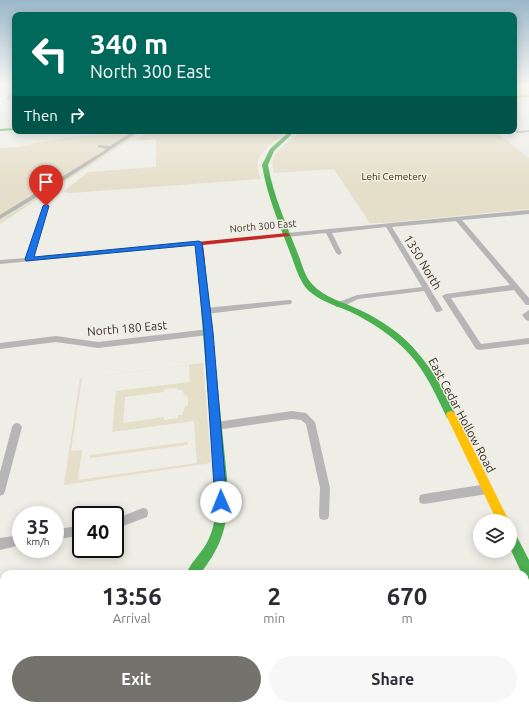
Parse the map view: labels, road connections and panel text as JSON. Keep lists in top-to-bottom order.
{
  "streets": {
    "street": [
      "North 300 East",
      "1350 North",
      "North 180 East",
      "East Cedar Hollow Road"
    ]
  },
  "crossings": [
    ["North 300 East", "1350 North"],
    ["North 300 East", "East Cedar Hollow Road"]
  ],
  "parks": ["Lehi Cemetery"],
  "page": {
    "turn": ["340 m", "North 300 East"],
    "then": "Then",
    "speed": "35 km/h",
    "limit": "40",
    "eta": [
      "13:56",
      "Arrival",
      "2",
      "min",
      "670",
      "m"
    ],
    "buttons": ["Exit", "Share"]
  }
}
